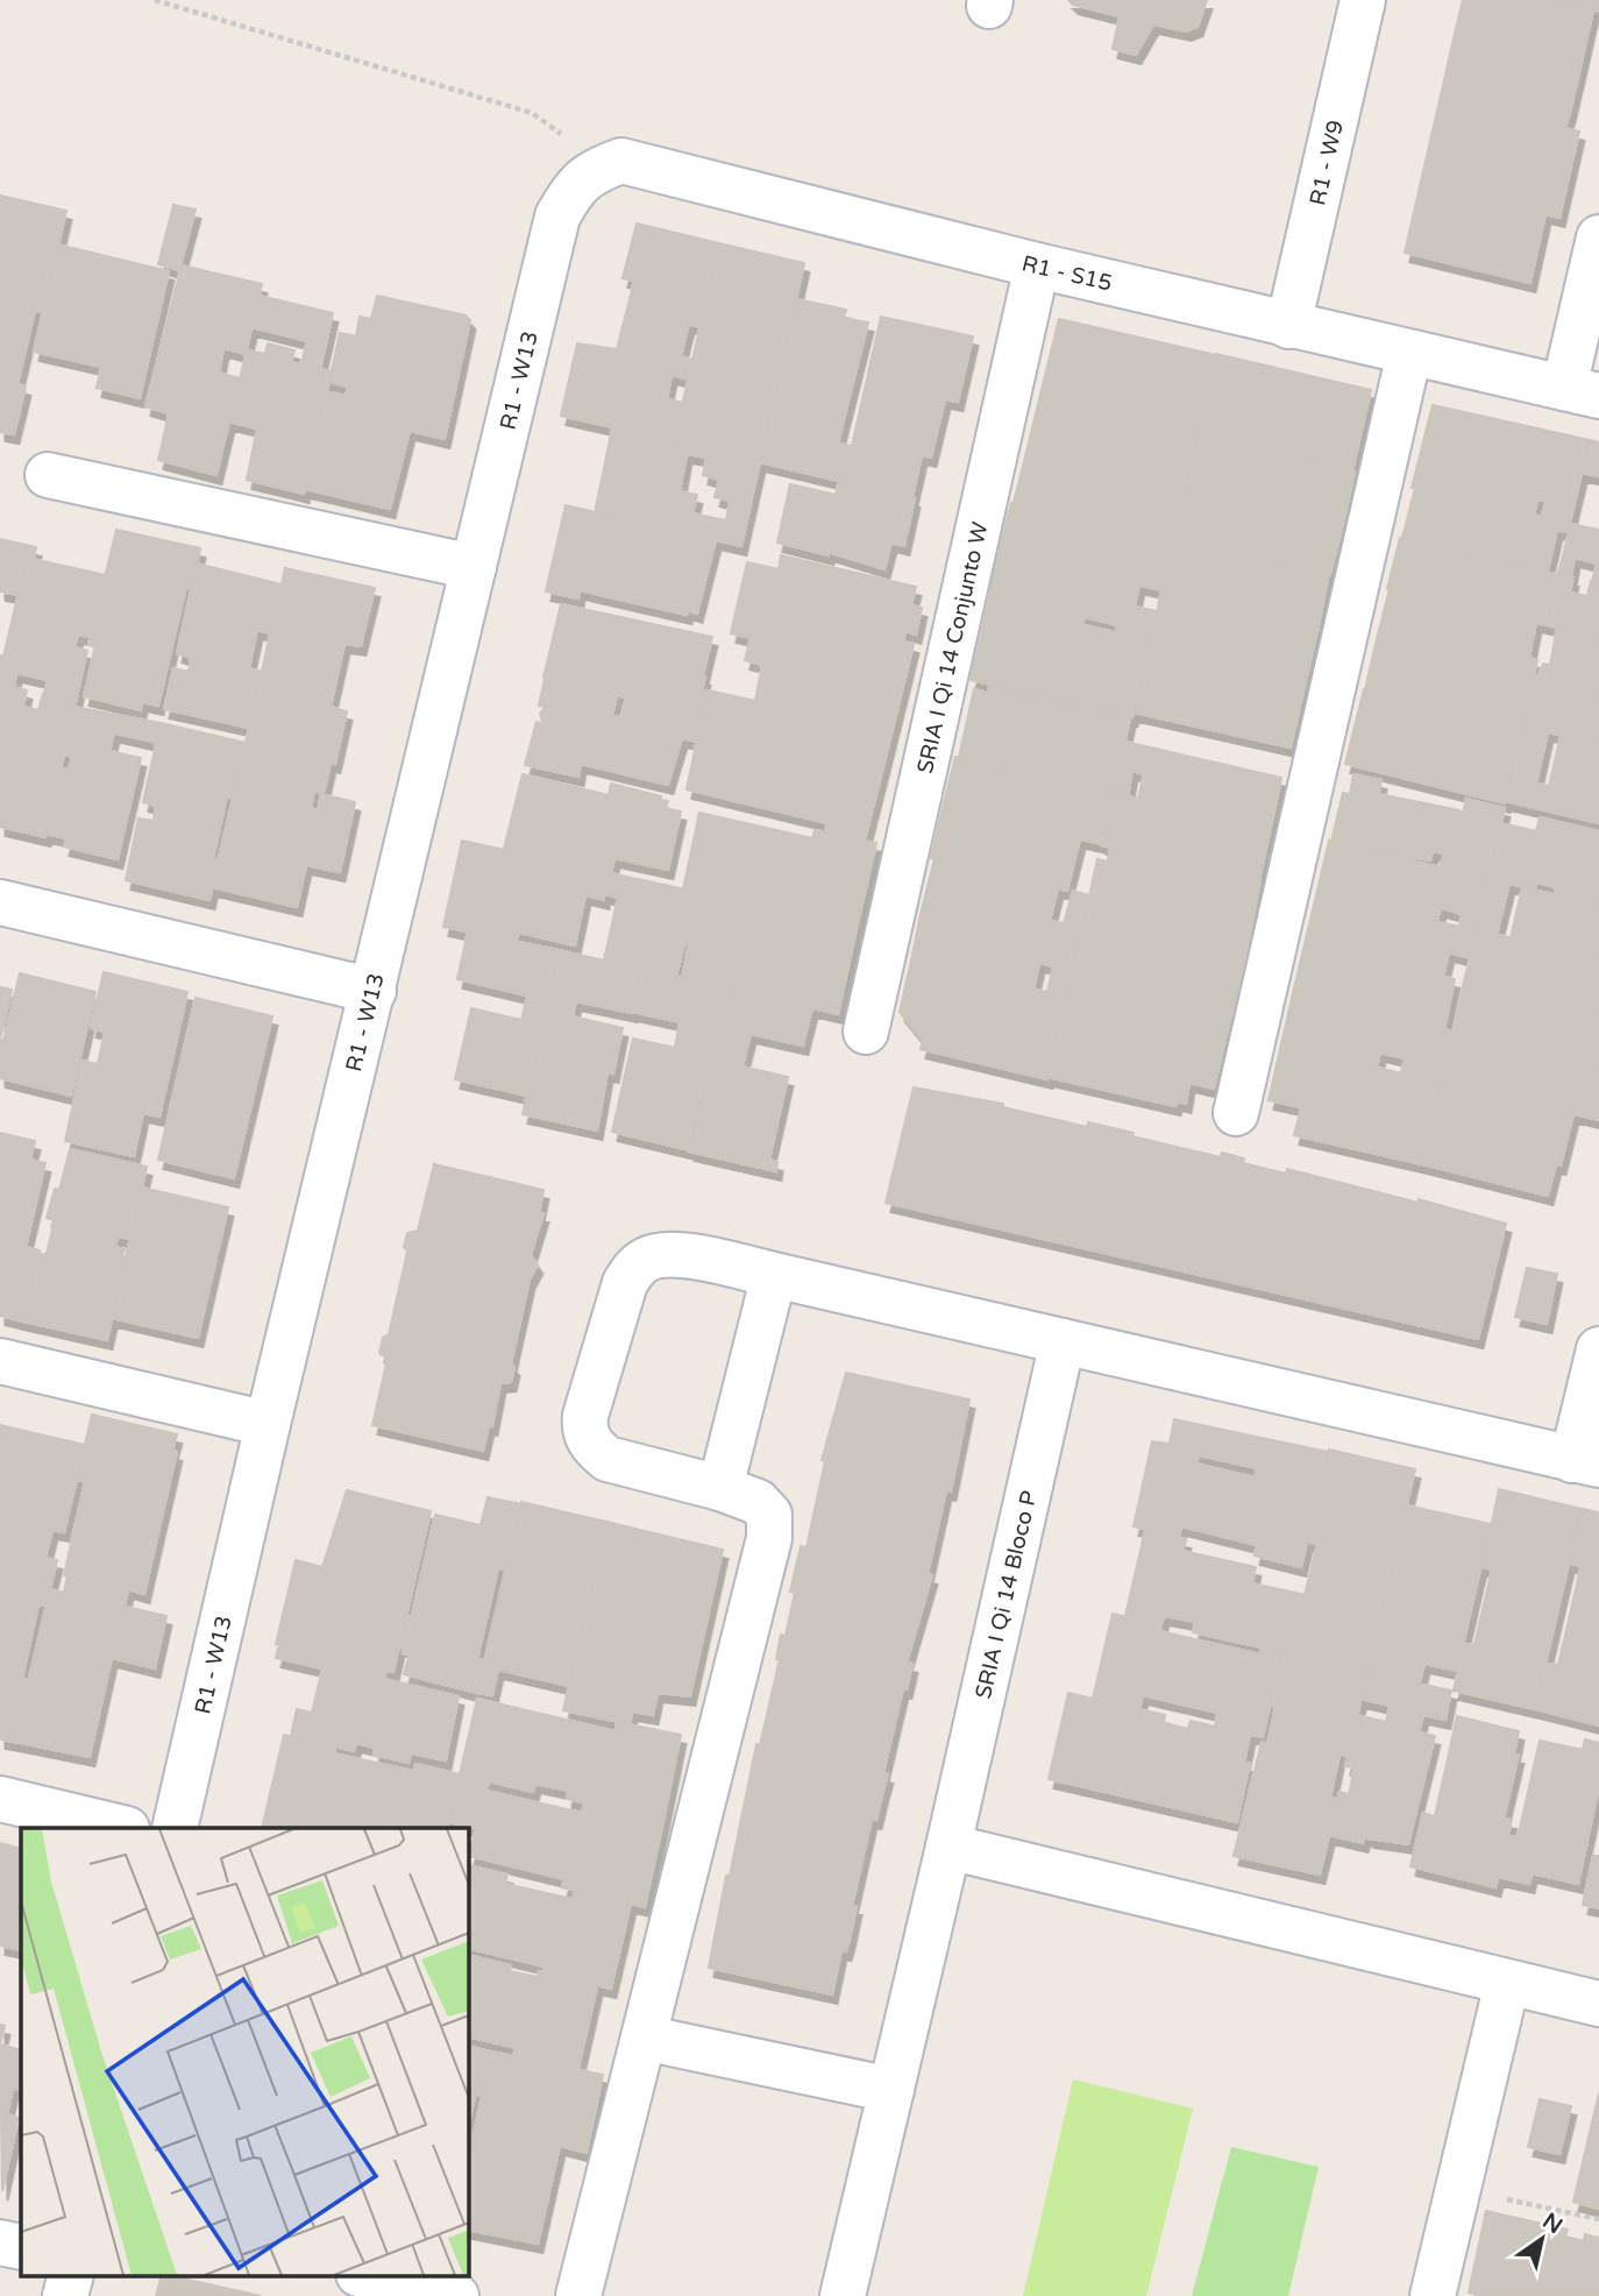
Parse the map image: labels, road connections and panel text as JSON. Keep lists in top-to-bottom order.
{
  "streets": {
    "street": [
      "R1 - W9",
      "R1 - S15",
      "R1 - W13",
      "SRIA I Qi 14 Conjunto W",
      "SRIA I Qi 14 Bloco P"
    ]
  },
  "crossings": [
    ["R1 - W9", "R1 - S15"],
    ["R1 - S15", "R1 - W13"],
    ["R1 - S15", "SRIA I Qi 14 Conjunto W"]
  ],
  "north": "top right"
}
